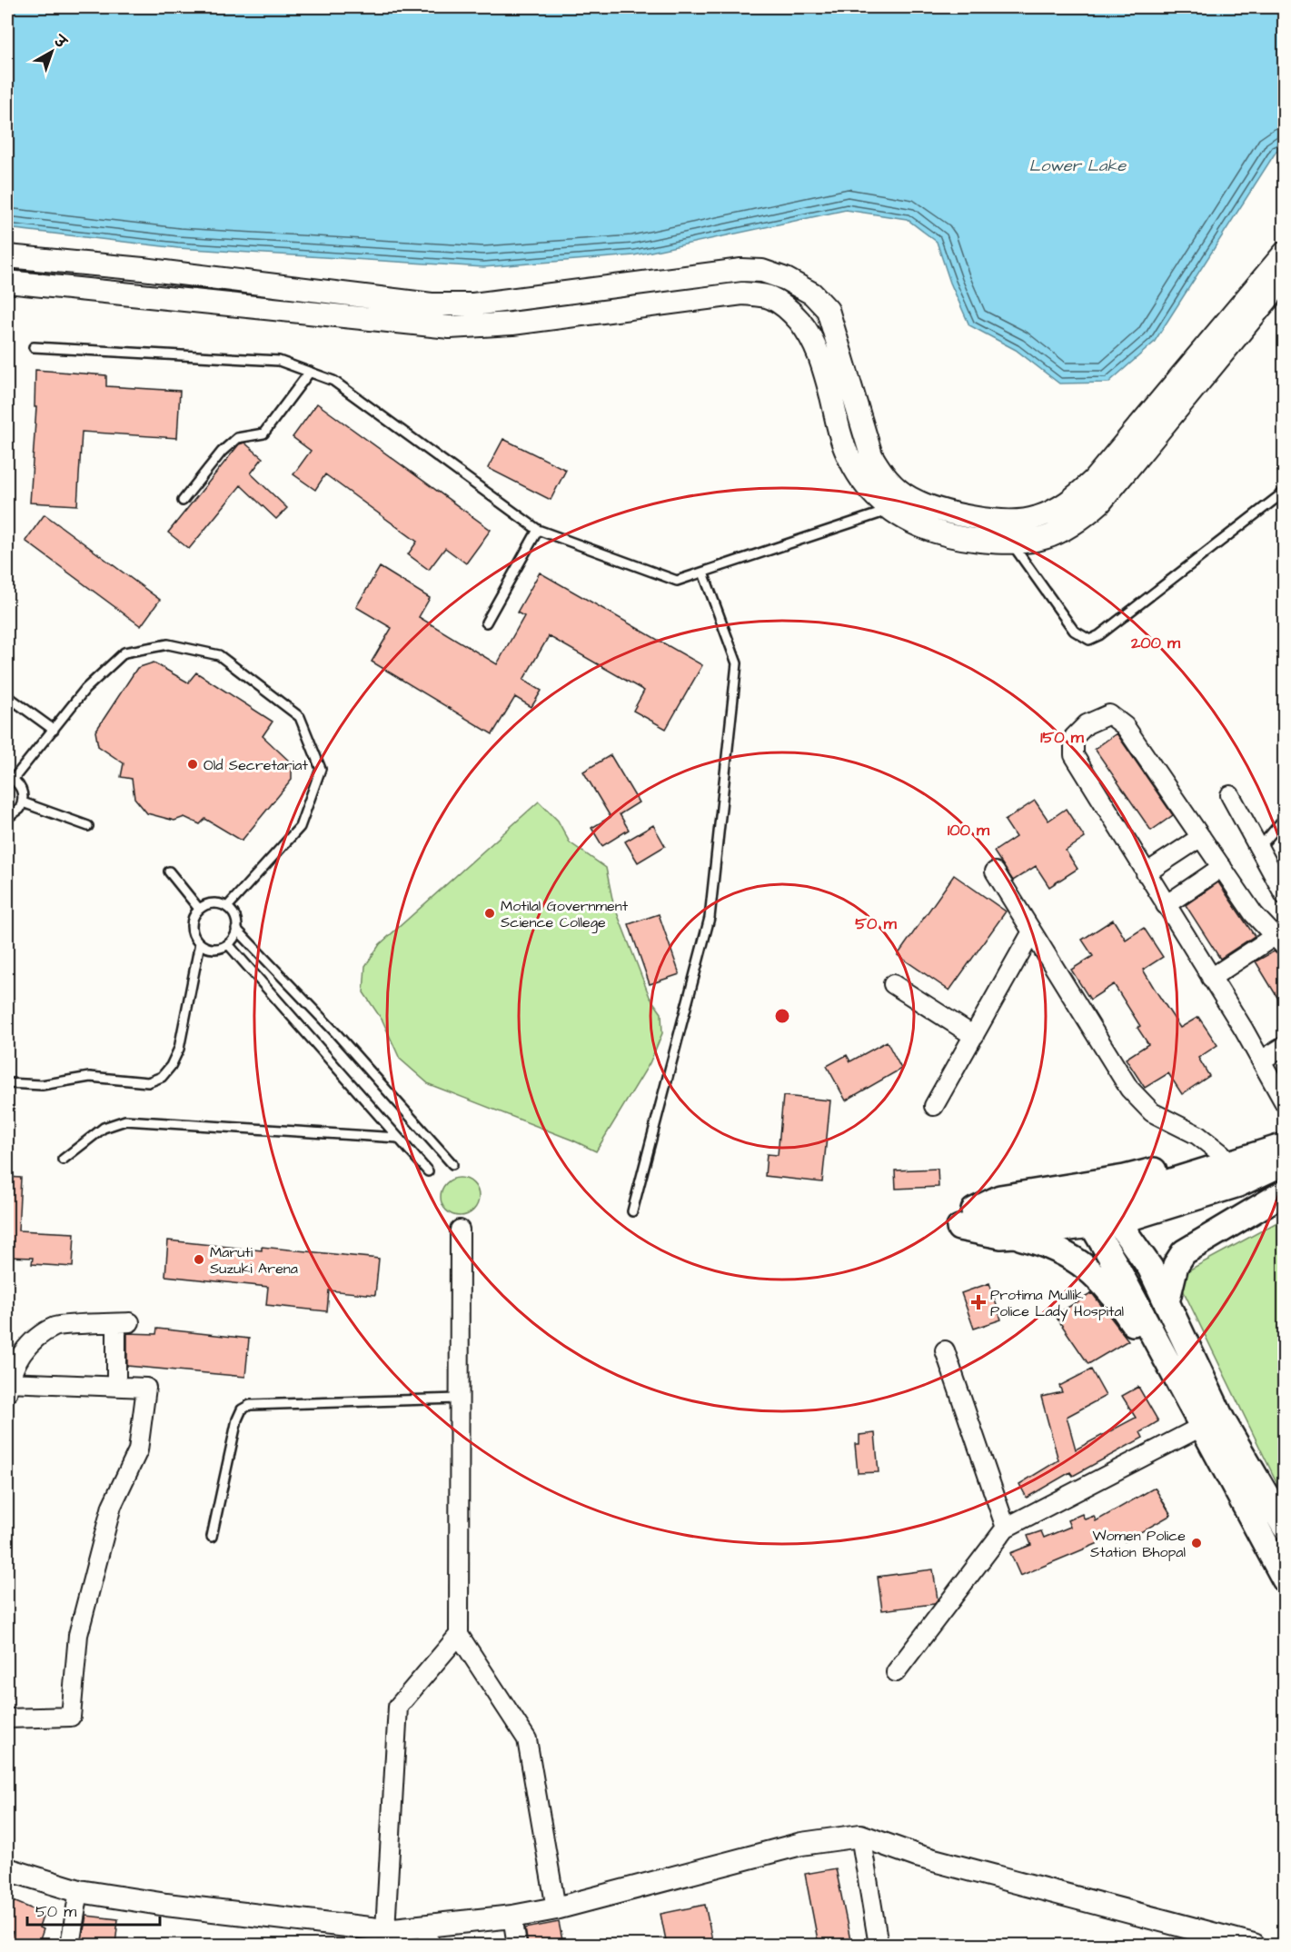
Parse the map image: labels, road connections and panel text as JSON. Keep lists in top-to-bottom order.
{
  "water": ["Lower Lake"],
  "places": {
    "other": [
      "Old Secretariat",
      "Motilal Government Science College",
      "Maruti Suzuki Arena",
      "Women Police Station Bhopal"
    ],
    "health": ["Protima Mullik Police Lady Hospital"]
  },
  "scale_bar": "50 m",
  "north": "top right",
  "rings": [
    "200 m",
    "150 m",
    "100 m",
    "50 m"
  ]
}
